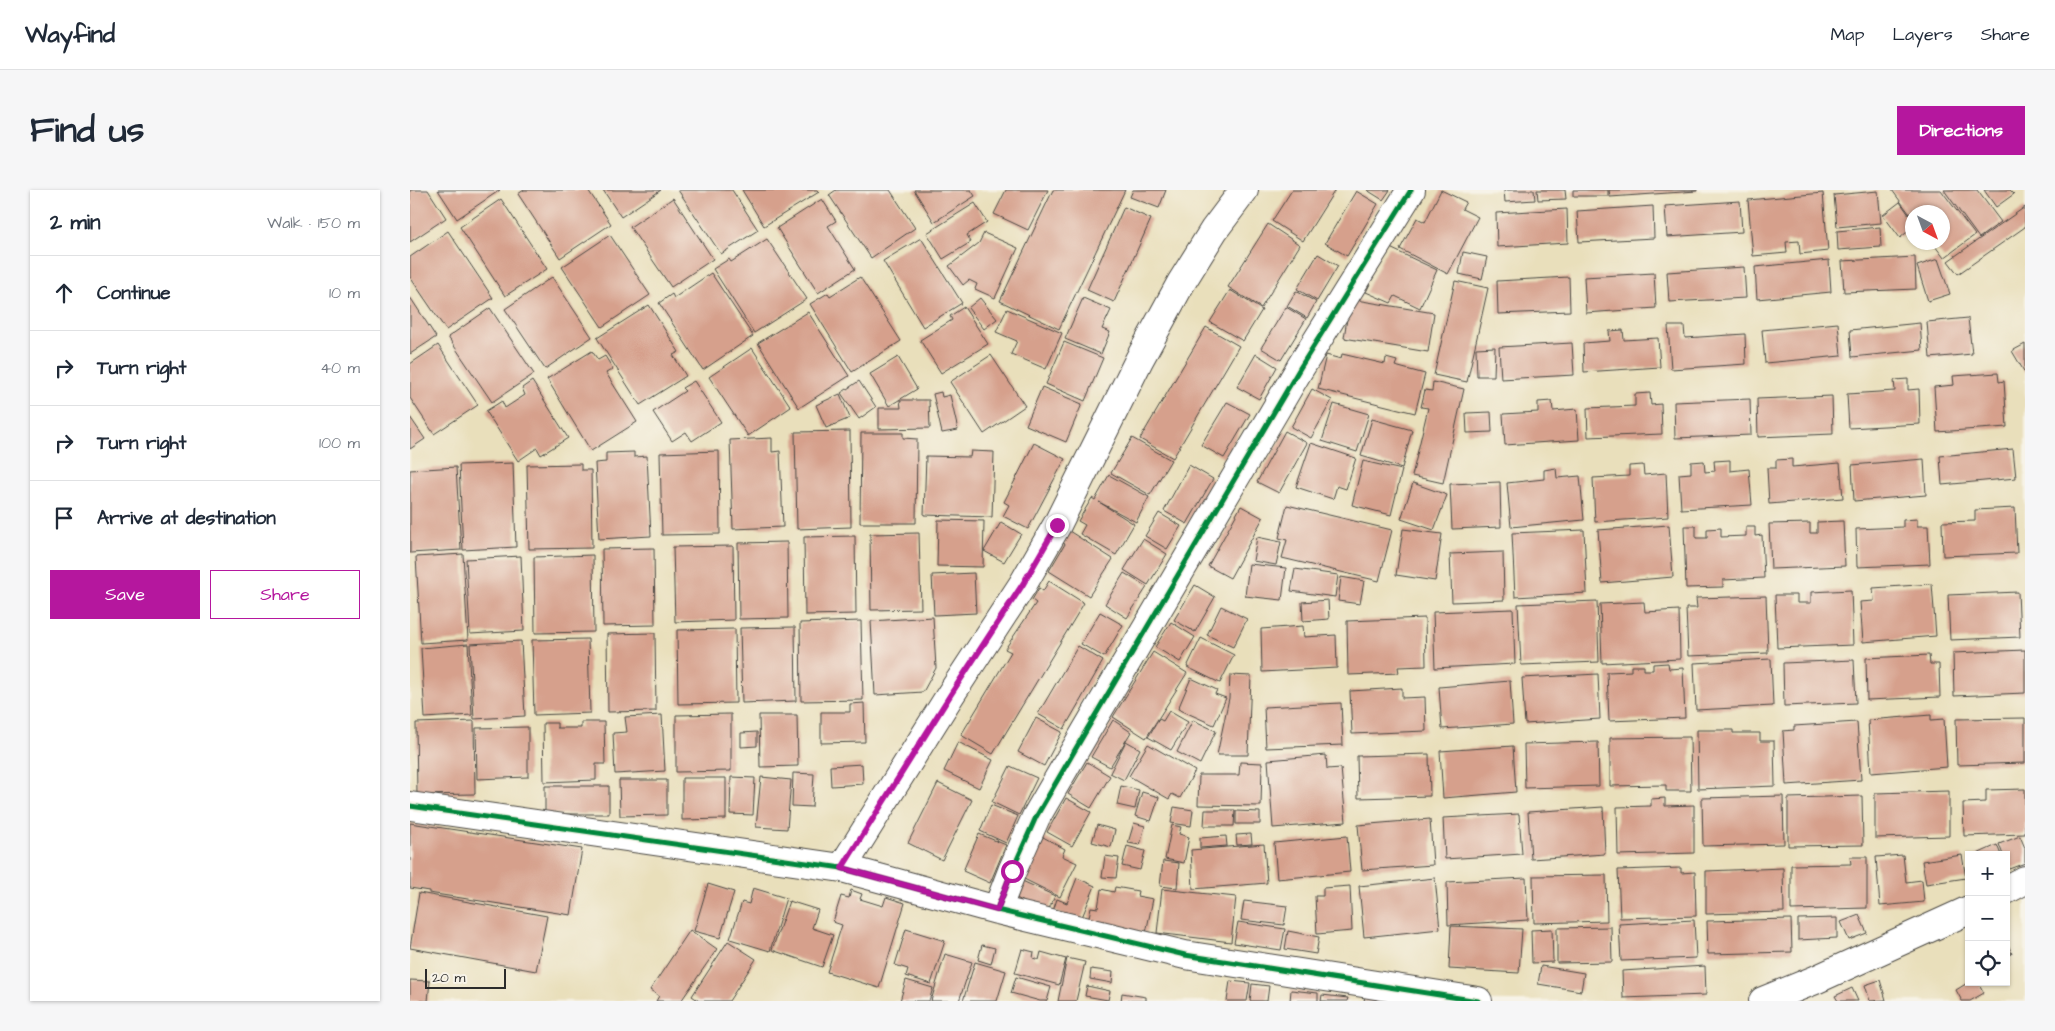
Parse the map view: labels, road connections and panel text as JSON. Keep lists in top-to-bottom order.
{
  "scale_bar": "20 m",
  "north": "bottom right",
  "page": {
    "header": "Wayfind",
    "nav": ["Map", "Layers", "Share"],
    "title": "Find us",
    "buttons": [
      "Directions",
      ["Save", "Share"]
    ],
    "heading": ["2 min", "Walk · 150 m"],
    "list": [
      ["Continue", "10 m"],
      ["Turn right", "40 m"],
      ["Turn right", "100 m"],
      "Arrive at destination"
    ],
    "map_buttons": ["+", "−"],
    "scale": "20 m"
  }
}
